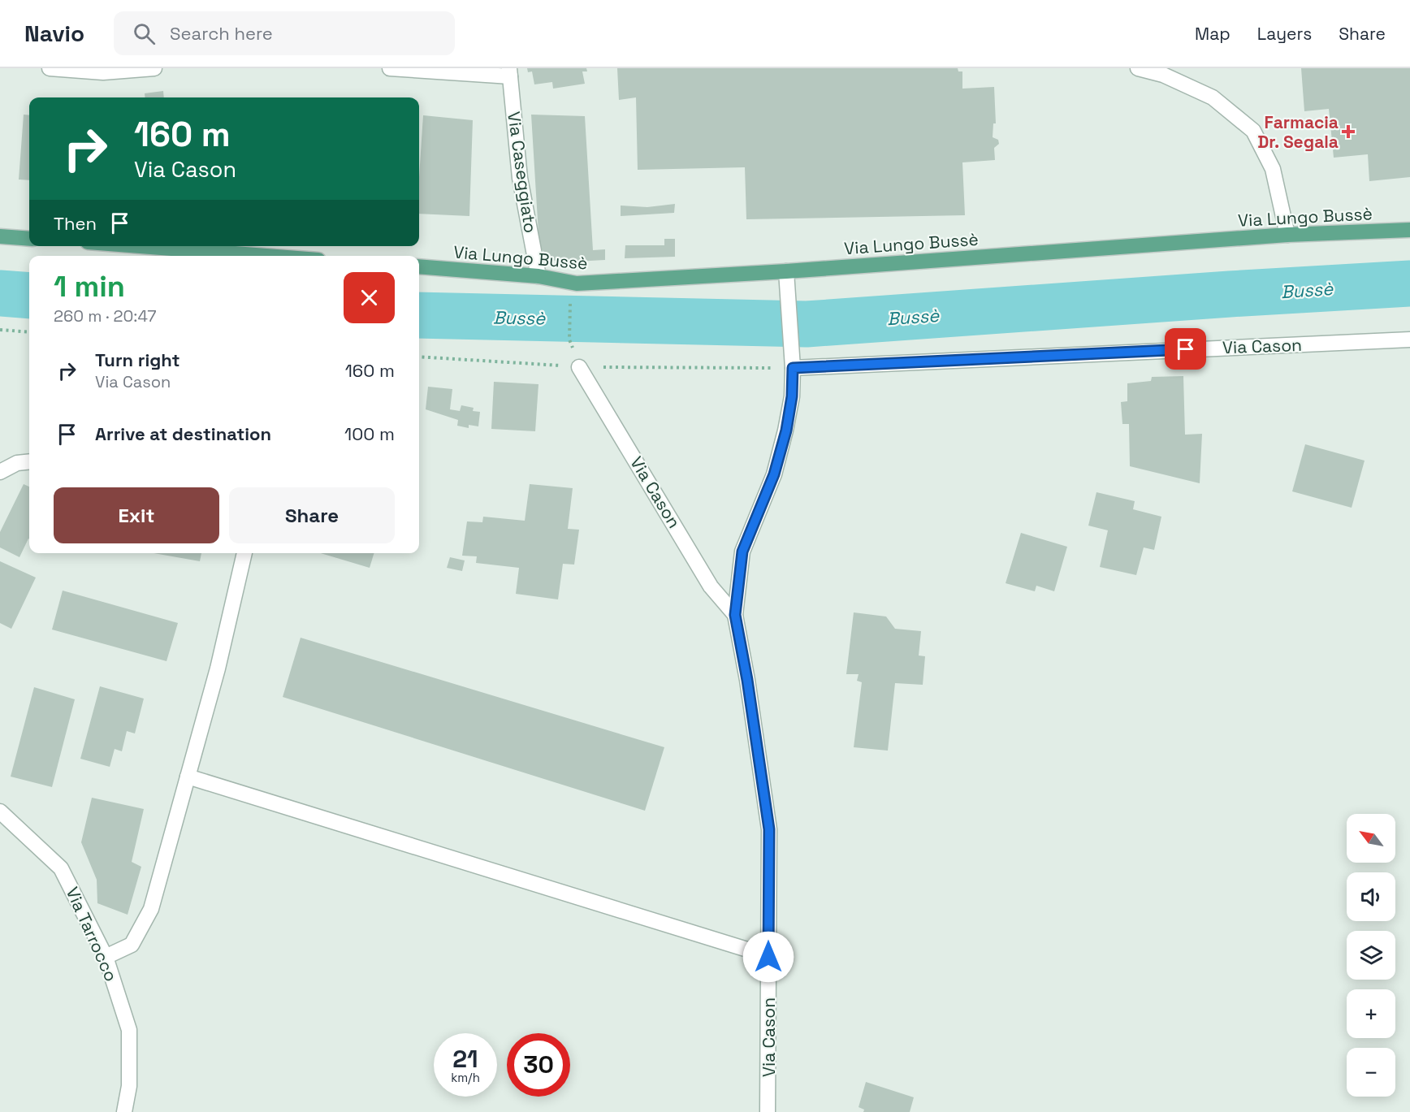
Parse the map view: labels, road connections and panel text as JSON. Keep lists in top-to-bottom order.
{
  "streets": {
    "main road": ["Via Lungo Bussè"],
    "street": ["Via Caseggiato", "Via Cason", "Via Tarrocco"]
  },
  "crossings": [
    ["Via Caseggiato", "Via Lungo Bussè"]
  ],
  "water": ["Bussè"],
  "places": {
    "health": ["Farmacia Dr. Segala"]
  },
  "north": "top left",
  "page": {
    "header": "Navio",
    "search": "Search here",
    "nav": ["Map", "Layers", "Share"],
    "turn": ["160 m", "Via Cason"],
    "then": "Then",
    "heading": ["1 min", "260 m · 20:47"],
    "list": [
      {
        "name": "Turn right",
        "note": "Via Cason",
        "value": "160 m"
      },
      {
        "name": "Arrive at destination",
        "value": "100 m"
      }
    ],
    "buttons": ["Exit", "Share"],
    "map_buttons": ["+", "−"],
    "speed": "21 km/h",
    "limit": "30"
  }
}
